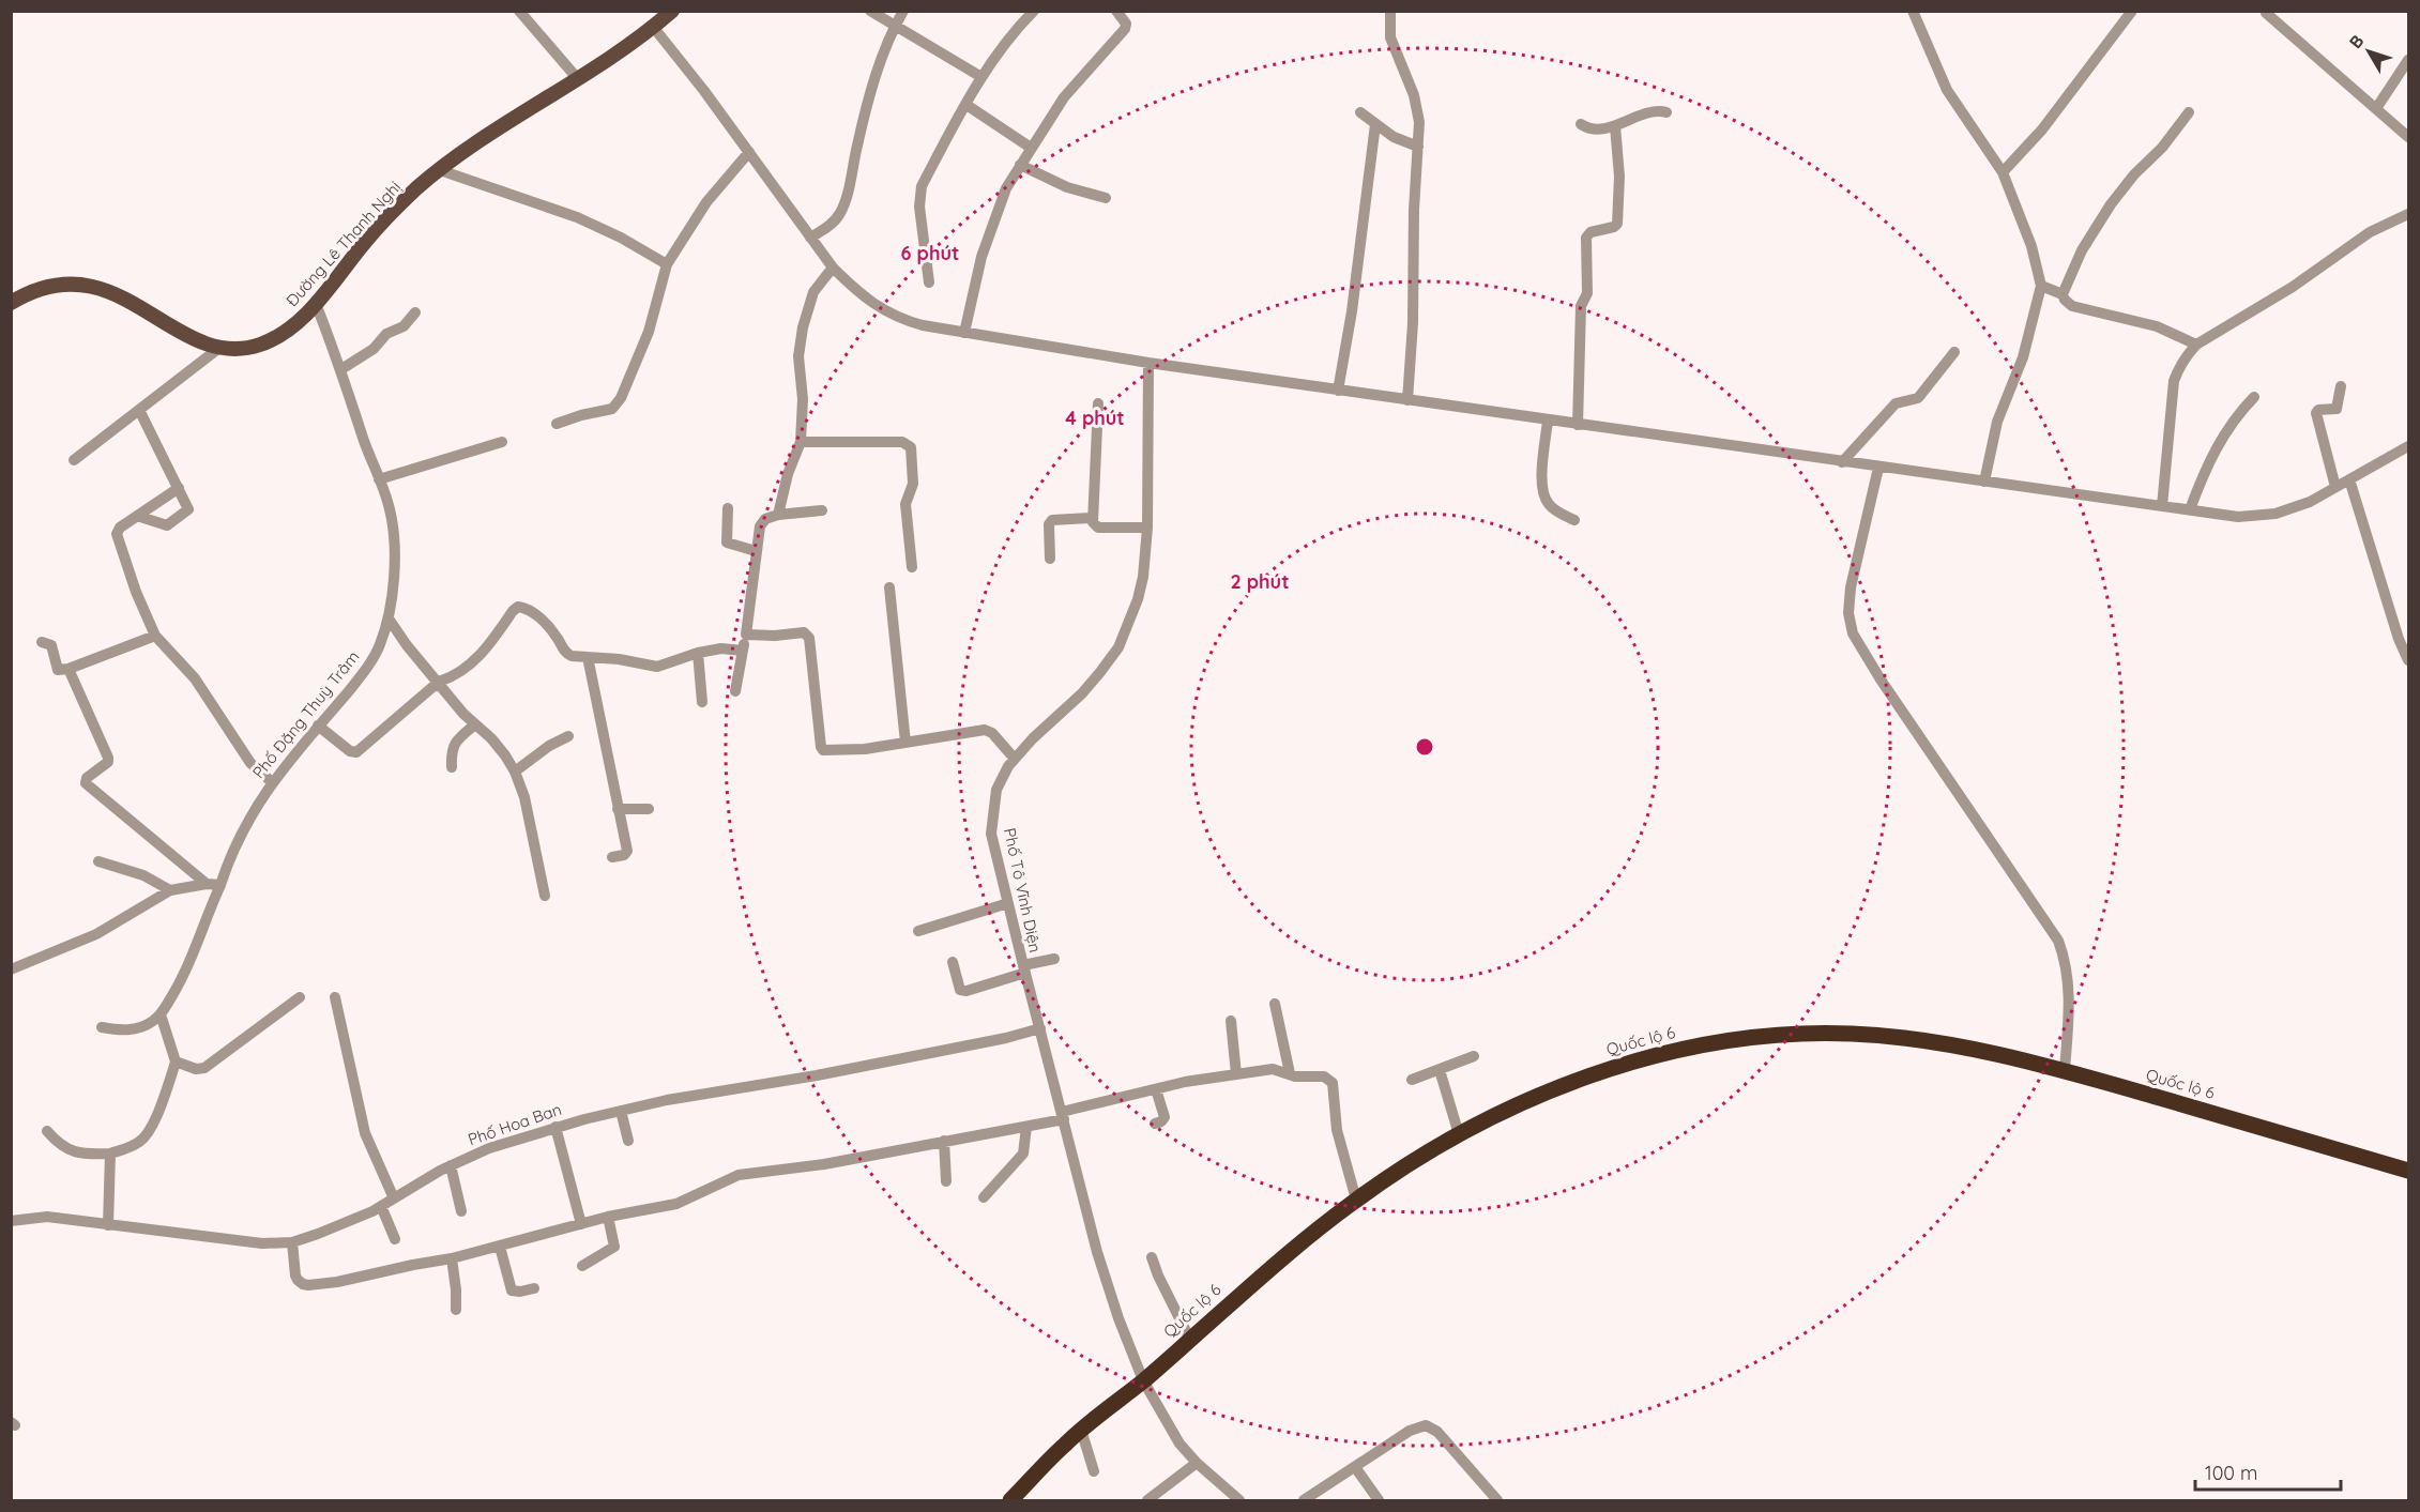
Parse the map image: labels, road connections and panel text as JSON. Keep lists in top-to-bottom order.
{
  "streets": {
    "highway": ["Quốc lộ 6"],
    "main road": ["Đường Lê Thanh Nghị"],
    "street": ["Phố Đặng Thuỳ Trâm", "Phố Tô Vĩnh Diện", "Phố Hoa Ban"]
  },
  "crossings": [
    ["Đường Lê Thanh Nghị", "Phố Đặng Thuỳ Trâm"],
    ["Phố Tô Vĩnh Diện", "Quốc lộ 6"],
    ["Phố Tô Vĩnh Diện", "Phố Hoa Ban"]
  ],
  "scale_bar": "100 m",
  "north": "top left",
  "rings": ["6 phút", "4 phút", "2 phút"]
}
